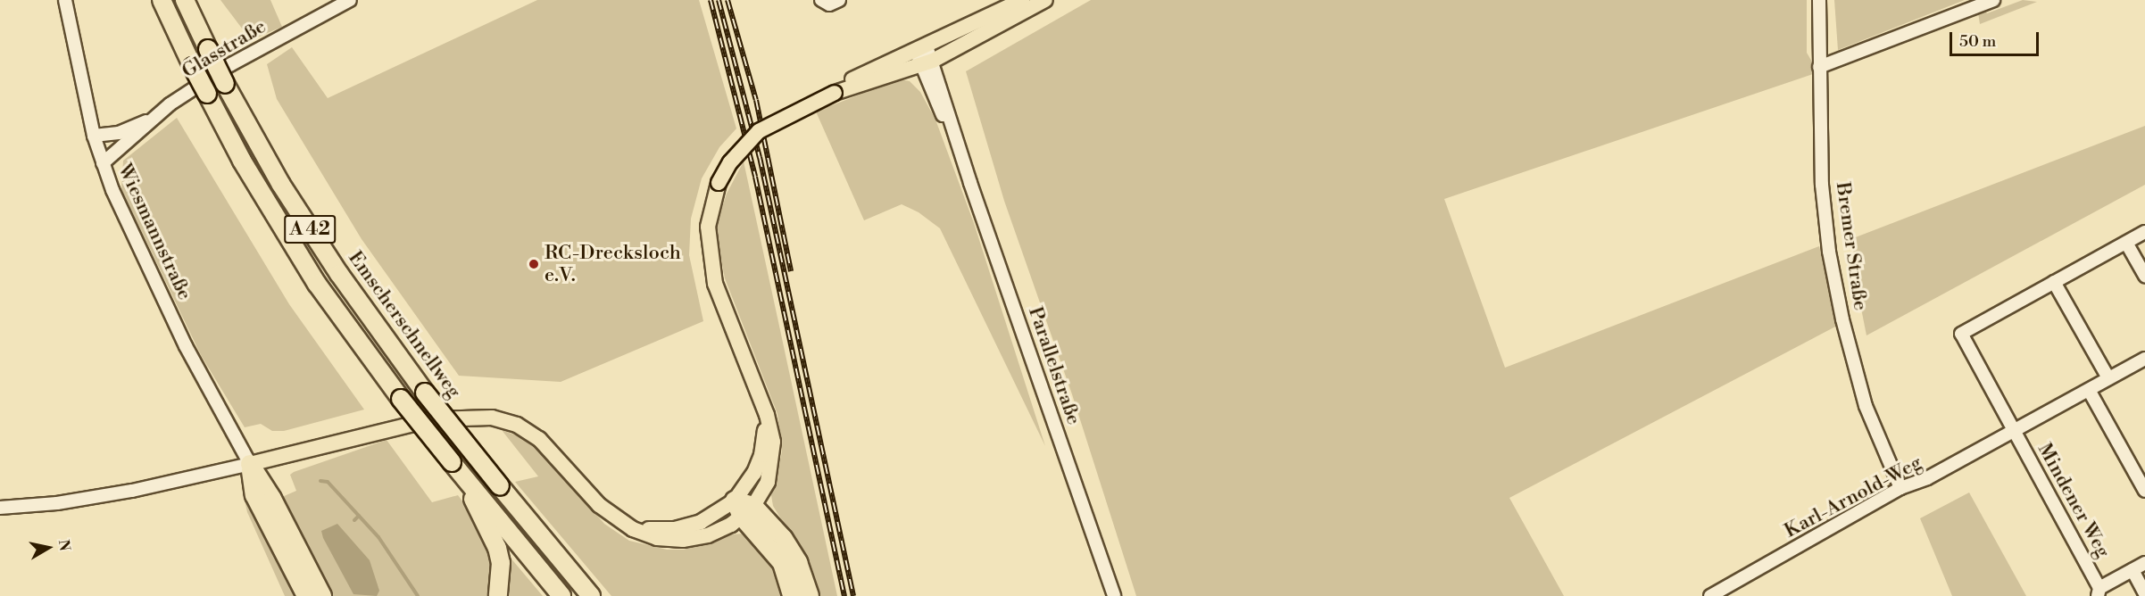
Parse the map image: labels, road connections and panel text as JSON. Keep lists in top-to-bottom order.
{
  "streets": {
    "highway": ["A 42", "Emscherschnellweg"],
    "street": [
      "Glasstraße",
      "Wiesmannstraße",
      "Bremer Straße",
      "Parallelstraße",
      "Karl-Arnold-Weg",
      "Mindener Weg"
    ]
  },
  "crossings": [
    ["Glasstraße", "Wiesmannstraße"],
    ["Bremer Straße", "Karl-Arnold-Weg"],
    ["Karl-Arnold-Weg", "Mindener Weg"]
  ],
  "places": ["RC-Drecksloch e.V."],
  "scale_bar": "50 m",
  "north": "right"
}
